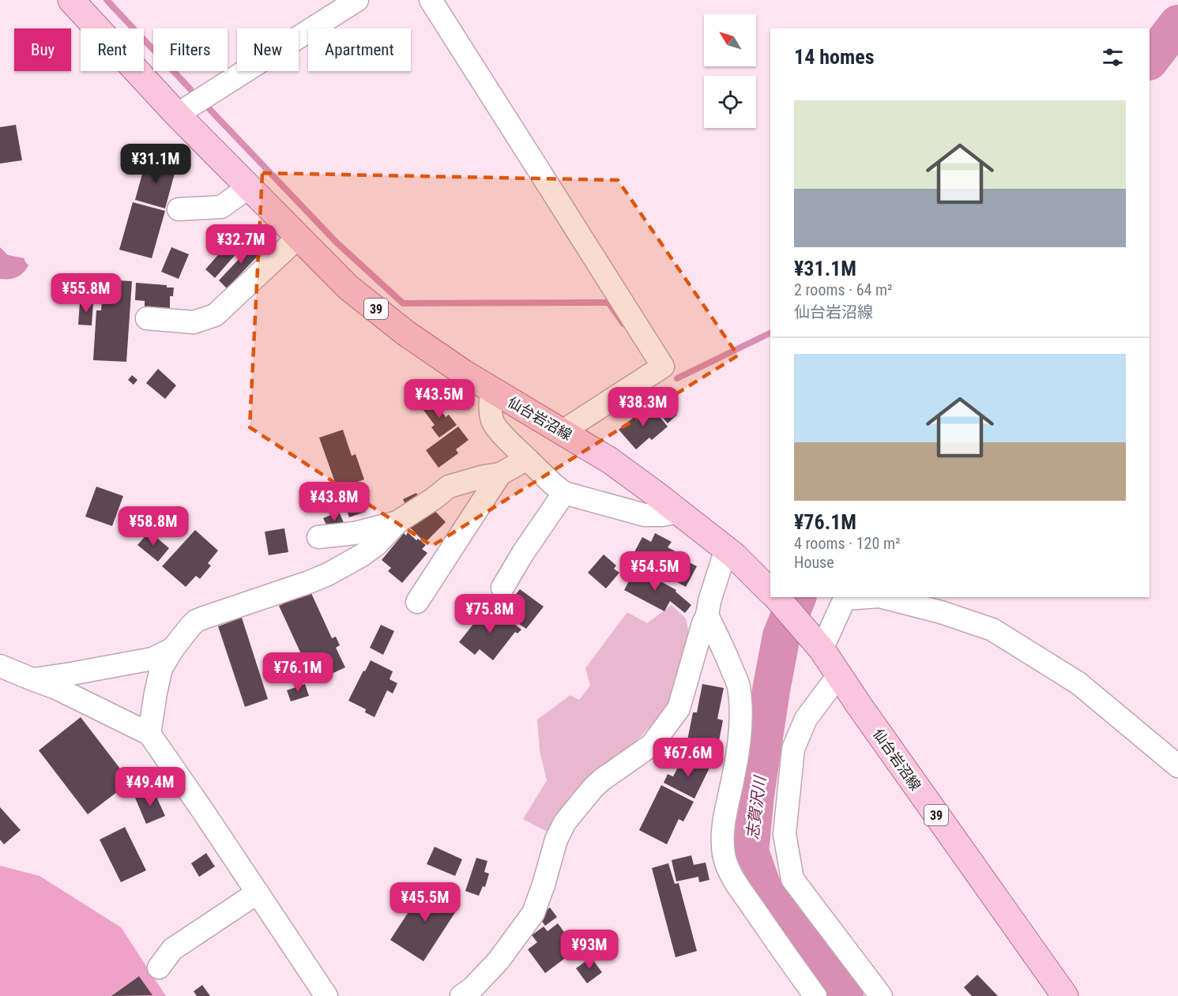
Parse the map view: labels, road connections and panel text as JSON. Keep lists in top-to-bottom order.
{
  "streets": {
    "main road": ["39", "仙台岩沼線"]
  },
  "water": ["志賀沢川"],
  "north": "top left",
  "page": {
    "chip": [
      "Buy",
      "Rent",
      "Filters",
      "New",
      "Apartment"
    ],
    "heading": "14 homes",
    "list": [
      {
        "name": "¥31.1M",
        "note": "2 rooms · 64 m² · 仙台岩沼線"
      },
      {
        "name": "¥76.1M",
        "note": "4 rooms · 120 m² · House"
      }
    ],
    "price": [
      "¥31.1M",
      "¥32.7M",
      "¥55.8M",
      "¥43.5M",
      "¥38.3M",
      "¥43.8M",
      "¥58.8M",
      "¥54.5M",
      "¥75.8M",
      "¥76.1M",
      "¥67.6M",
      "¥49.4M",
      "¥45.5M",
      "¥93M"
    ]
  }
}
